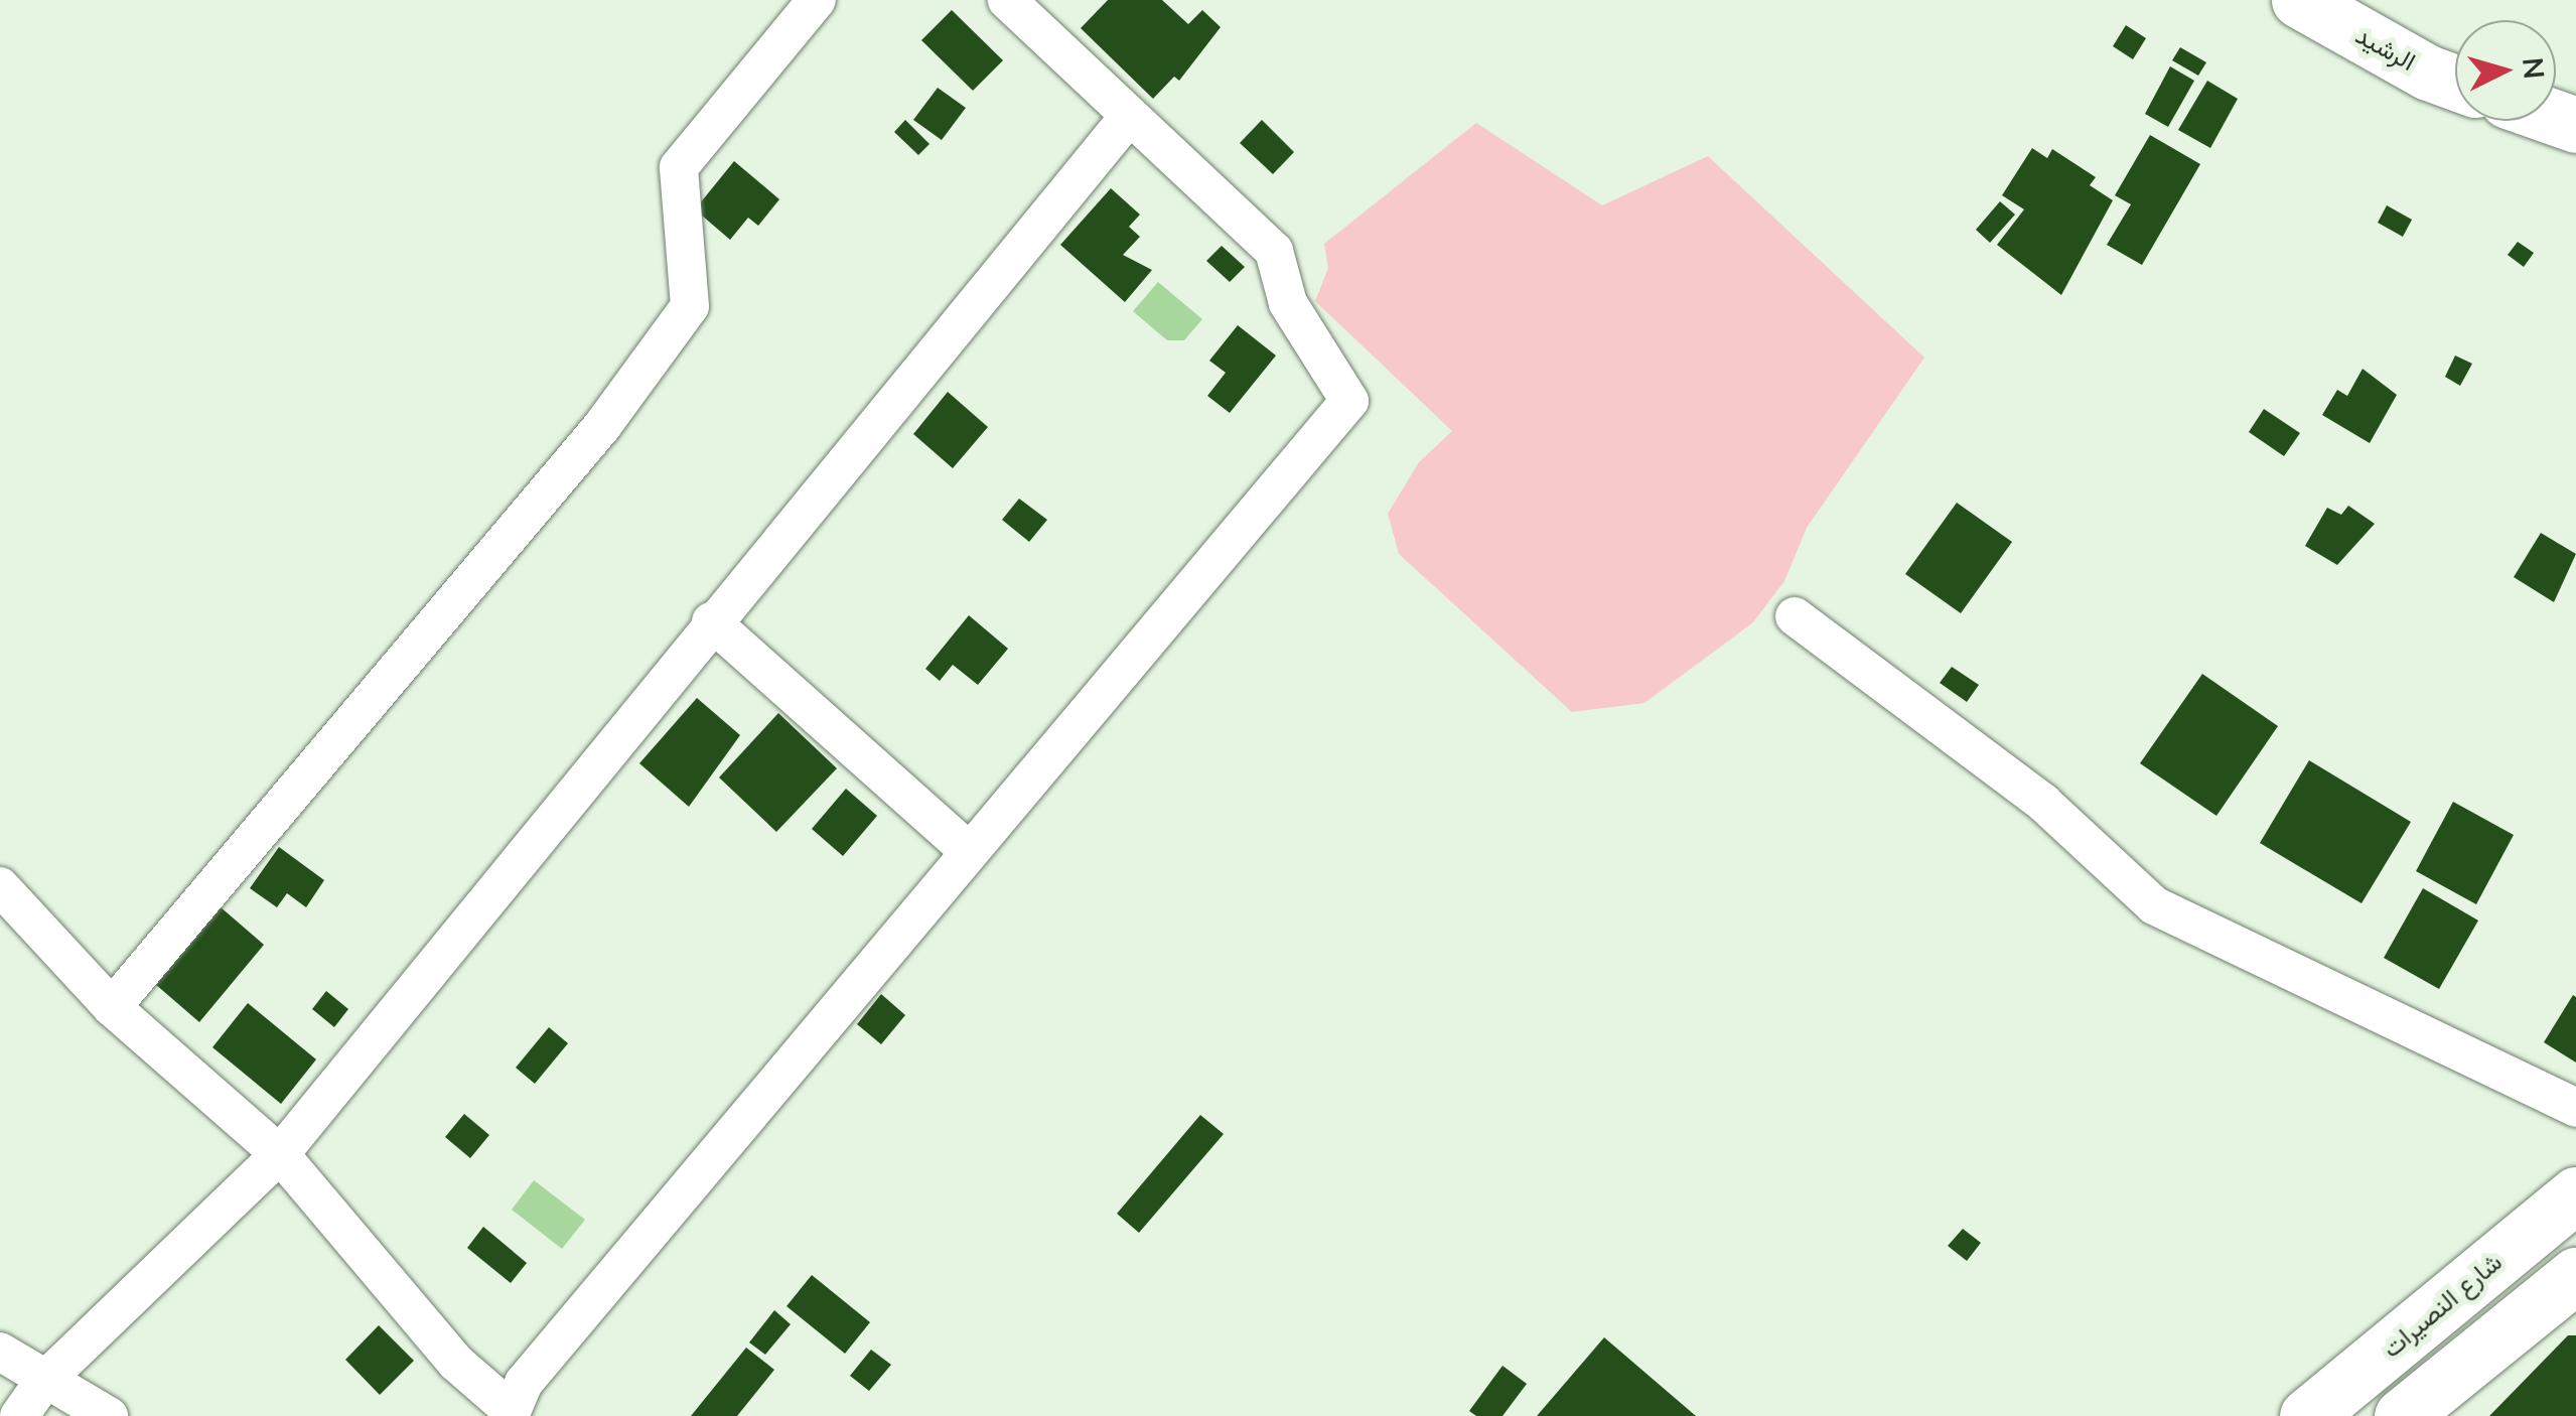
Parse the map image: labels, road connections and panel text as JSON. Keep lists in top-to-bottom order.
{
  "streets": {
    "main road": ["الرشيد", "شارع النصيرات"]
  },
  "north": "right"
}
